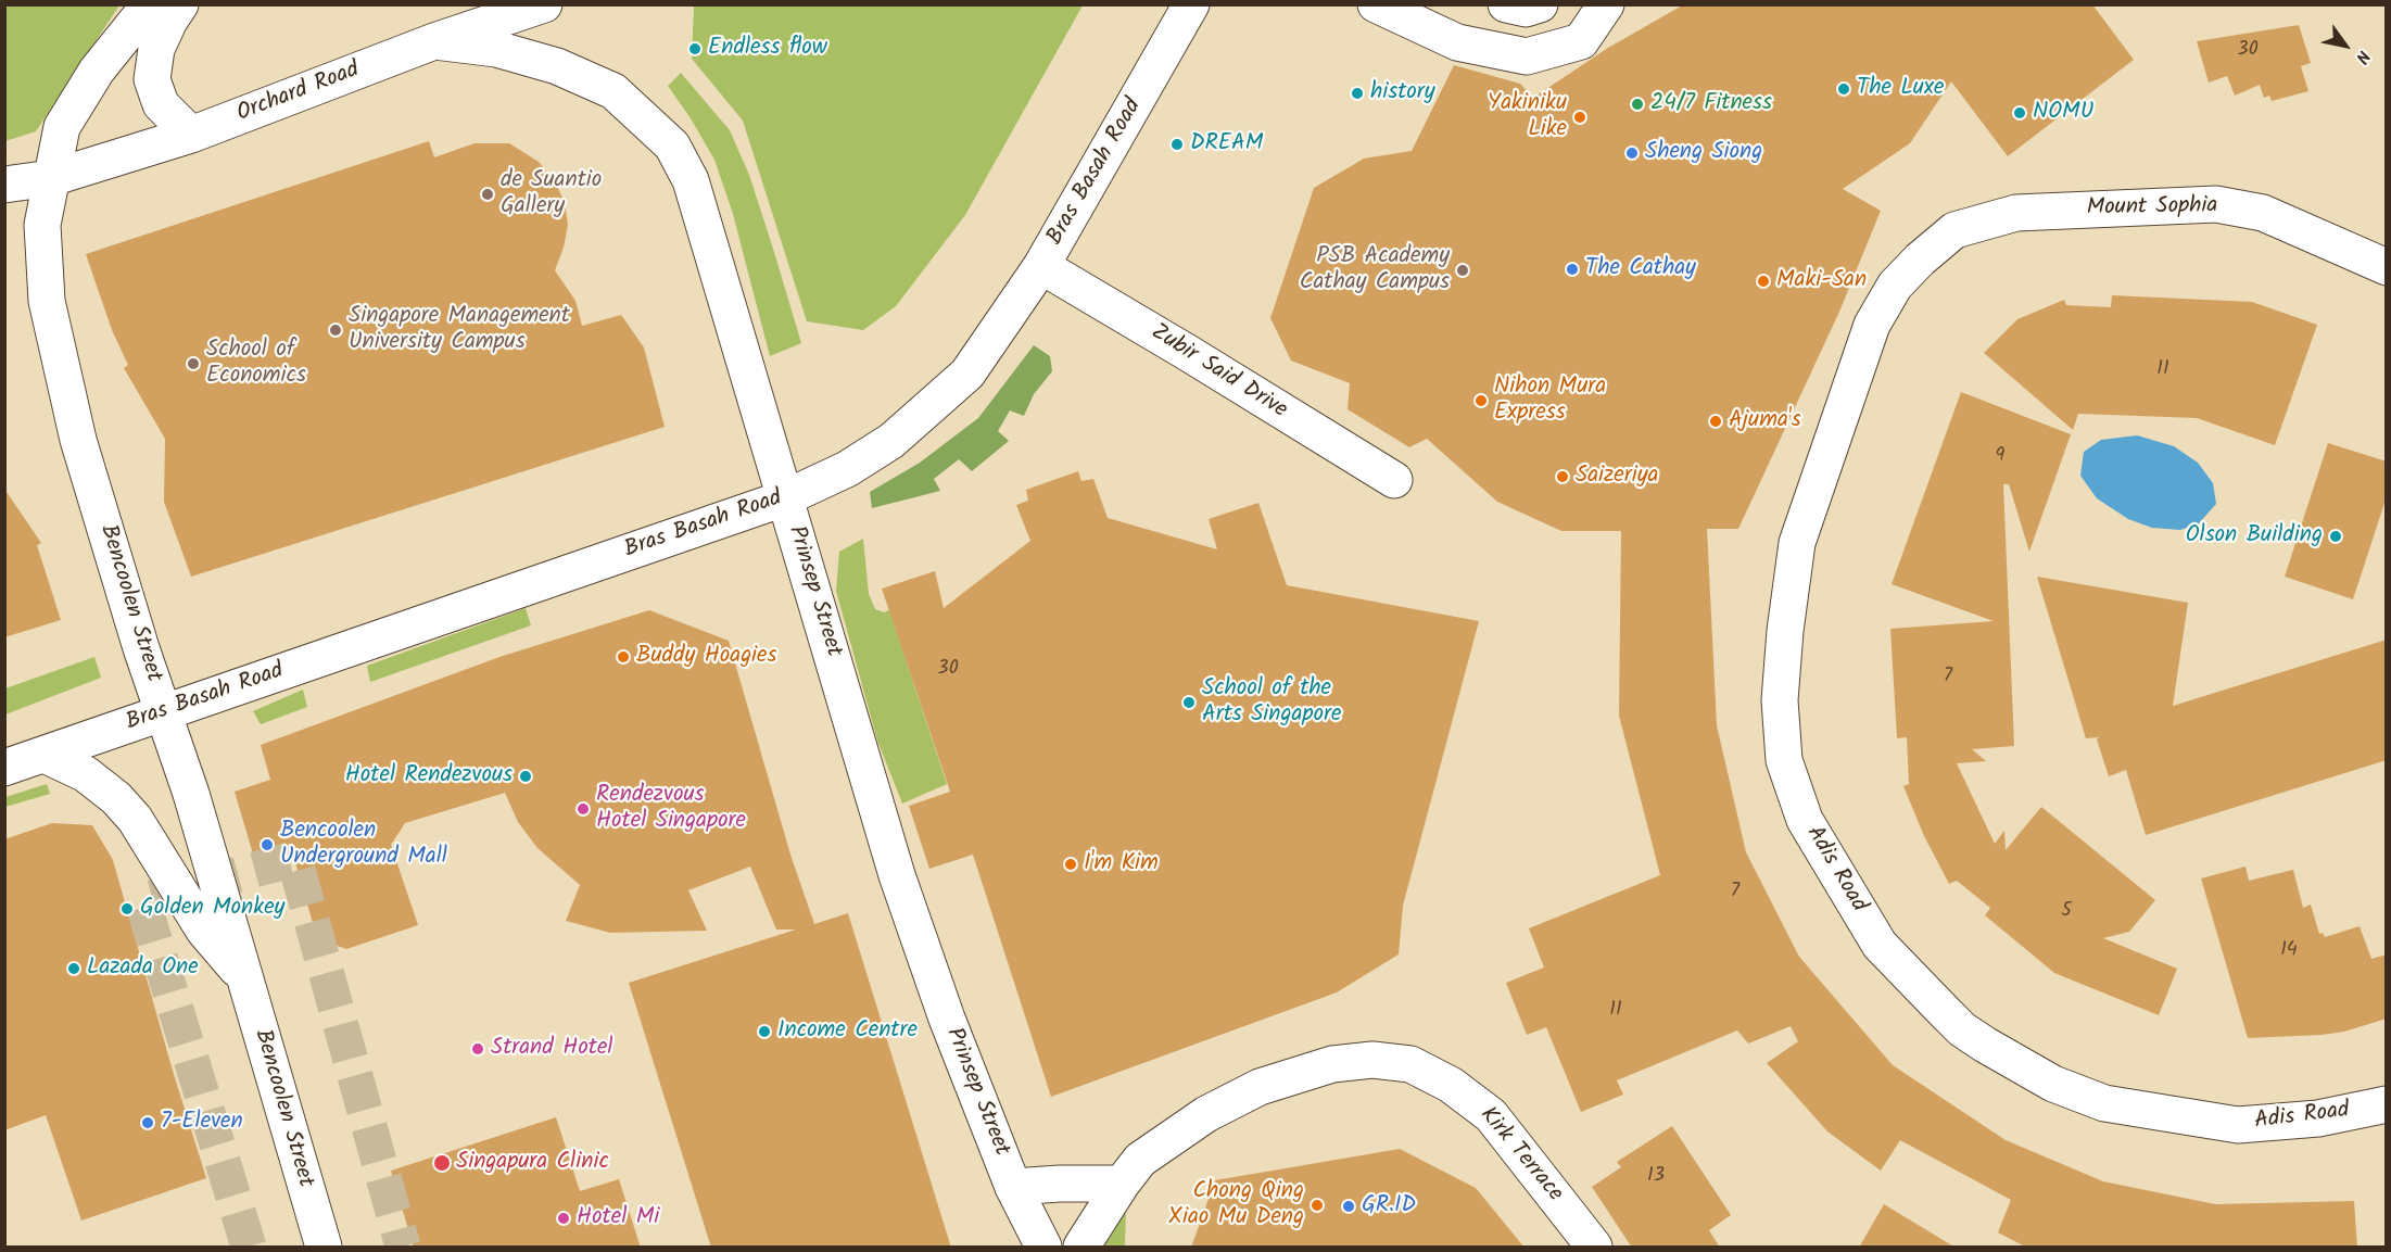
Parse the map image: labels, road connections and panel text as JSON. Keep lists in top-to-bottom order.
{
  "streets": {
    "main road": [
      "Orchard Road",
      "Bras Basah Road",
      "Mount Sophia",
      "Zubir Said Drive",
      "Prinsep Street",
      "Bencoolen Street",
      "Adis Road",
      "Kirk Terrace"
    ]
  },
  "crossings": [
    ["Orchard Road", "Prinsep Street"],
    ["Orchard Road", "Bencoolen Street"],
    ["Bras Basah Road", "Zubir Said Drive"],
    ["Bras Basah Road", "Prinsep Street"],
    ["Bras Basah Road", "Bencoolen Street"],
    ["Mount Sophia", "Adis Road"]
  ],
  "places": [
    "Endless flow",
    "The Luxe",
    "history",
    "24/7 Fitness",
    "NOMU",
    "Yakiniku Like",
    "DREAM",
    "Sheng Siong",
    "de Suantio Gallery",
    "The Cathay",
    "PSB Academy Cathay Campus",
    "Maki-San",
    "Singapore Management University Campus",
    "School of Economics",
    "Nihon Mura Express",
    "Ajuma's",
    "Saizeriya",
    "Olson Building",
    "Buddy Hoagies",
    "School of the Arts Singapore",
    "Hotel Rendezvous",
    "Rendezvous Hotel Singapore",
    "Bencoolen Underground Mall",
    "I'm Kim",
    "Golden Monkey",
    "Lazada One",
    "Income Centre",
    "Strand Hotel",
    "7-Eleven",
    "Singapura Clinic",
    "Chong Qing Xiao Mu Deng",
    "GR.ID",
    "Hotel Mi"
  ],
  "house_numbers": [
    "30",
    "11",
    "9",
    "30",
    "7",
    "7",
    "5",
    "14",
    "11",
    "13"
  ],
  "north": "bottom right"
}
